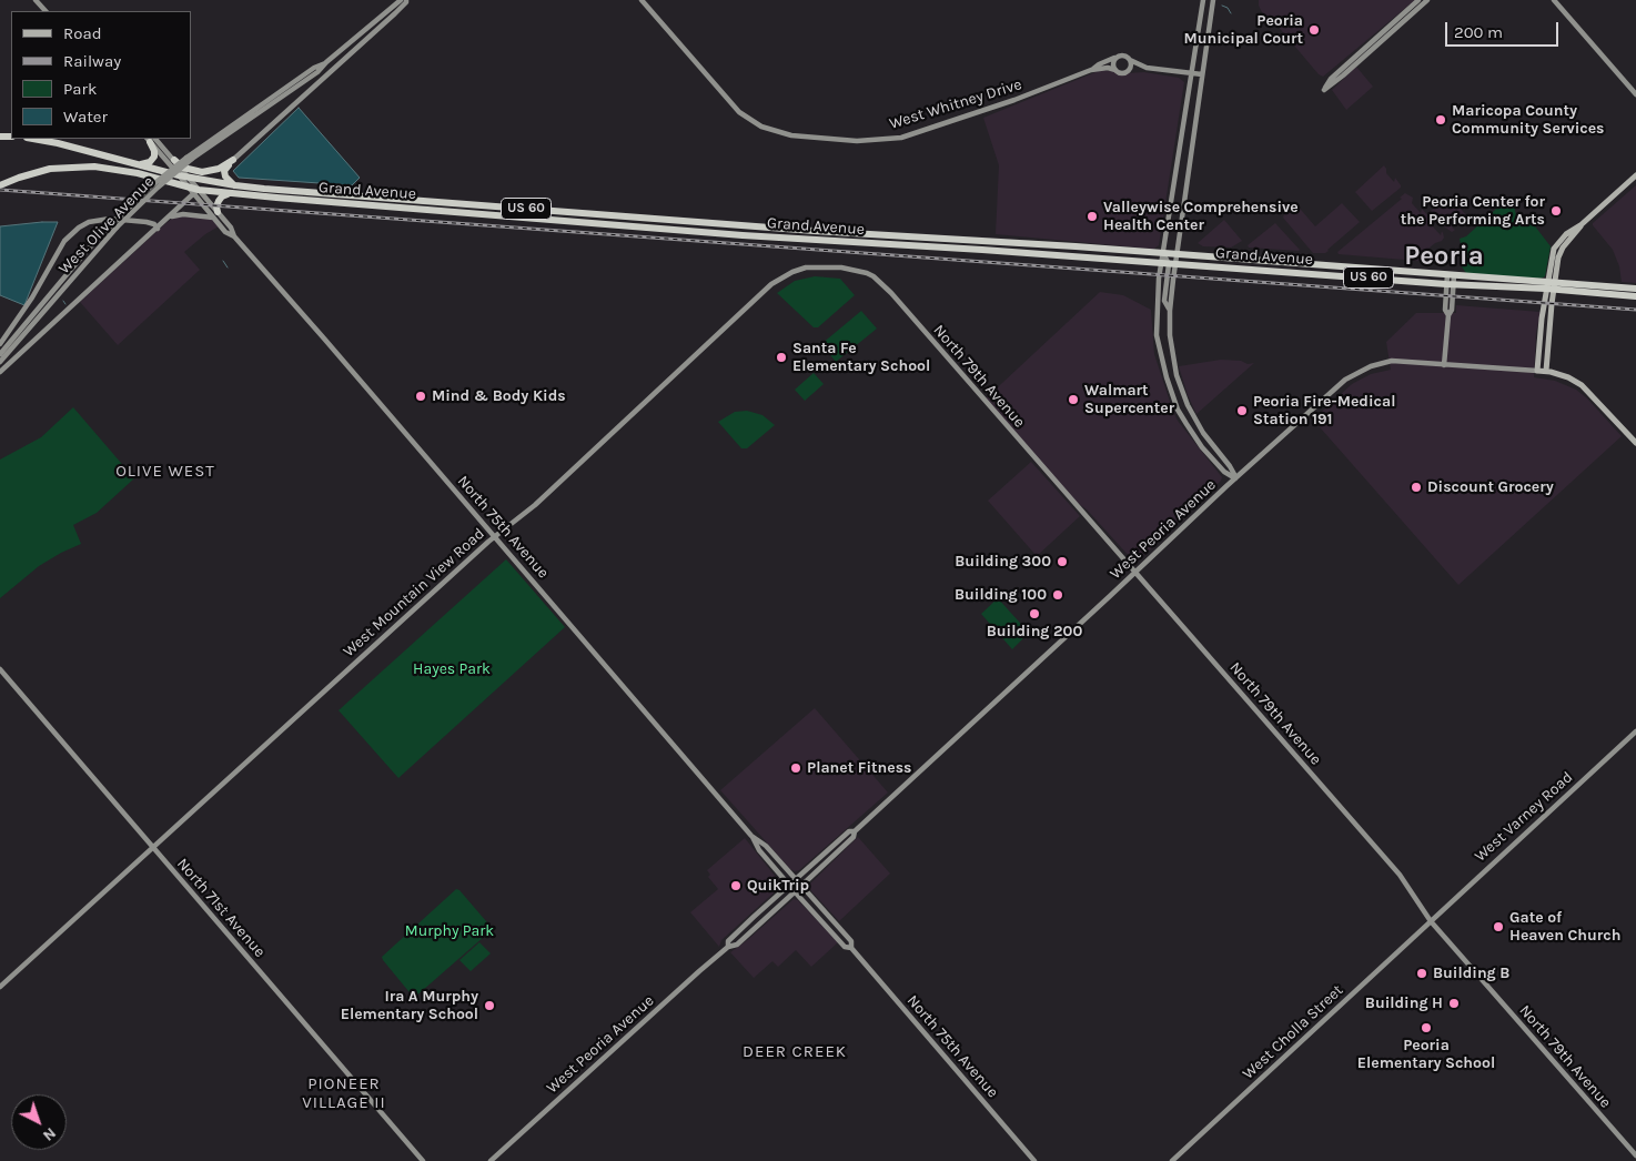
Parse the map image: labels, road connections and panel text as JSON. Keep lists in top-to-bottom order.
{
  "streets": {
    "highway": ["Grand Avenue", "US 60"],
    "main road": [
      "West Whitney Drive",
      "West Olive Avenue",
      "North 79th Avenue",
      "North 75th Avenue",
      "West Peoria Avenue",
      "West Mountain View Road",
      "West Varney Road",
      "North 71st Avenue",
      "West Cholla Street"
    ]
  },
  "crossings": [
    ["Grand Avenue", "North 75th Avenue"],
    ["North 79th Avenue", "West Peoria Avenue"],
    ["North 79th Avenue", "West Mountain View Road"],
    ["North 79th Avenue", "West Varney Road"],
    ["North 79th Avenue", "West Cholla Street"],
    ["North 75th Avenue", "West Peoria Avenue"],
    ["North 75th Avenue", "West Mountain View Road"],
    ["West Mountain View Road", "North 71st Avenue"],
    ["West Varney Road", "West Cholla Street"]
  ],
  "districts": [
    "Peoria",
    "OLIVE WEST",
    "DEER CREEK",
    "PIONEER VILLAGE II"
  ],
  "parks": ["Hayes Park", "Murphy Park"],
  "places": [
    "Peoria Municipal Court",
    "Maricopa County Community Services",
    "Peoria Center for the Performing Arts",
    "Valleywise Comprehensive Health Center",
    "Santa Fe Elementary School",
    "Mind & Body Kids",
    "Walmart Supercenter",
    "Peoria Fire-Medical Station 191",
    "Discount Grocery",
    "Building 300",
    "Building 100",
    "Building 200",
    "Planet Fitness",
    "QuikTrip",
    "Gate of Heaven Church",
    "Building B",
    "Building H",
    "Ira A Murphy Elementary School",
    "Peoria Elementary School"
  ],
  "legend": [
    "Road",
    "Railway",
    "Park",
    "Water"
  ],
  "scale_bar": "200 m",
  "north": "bottom right"
}
